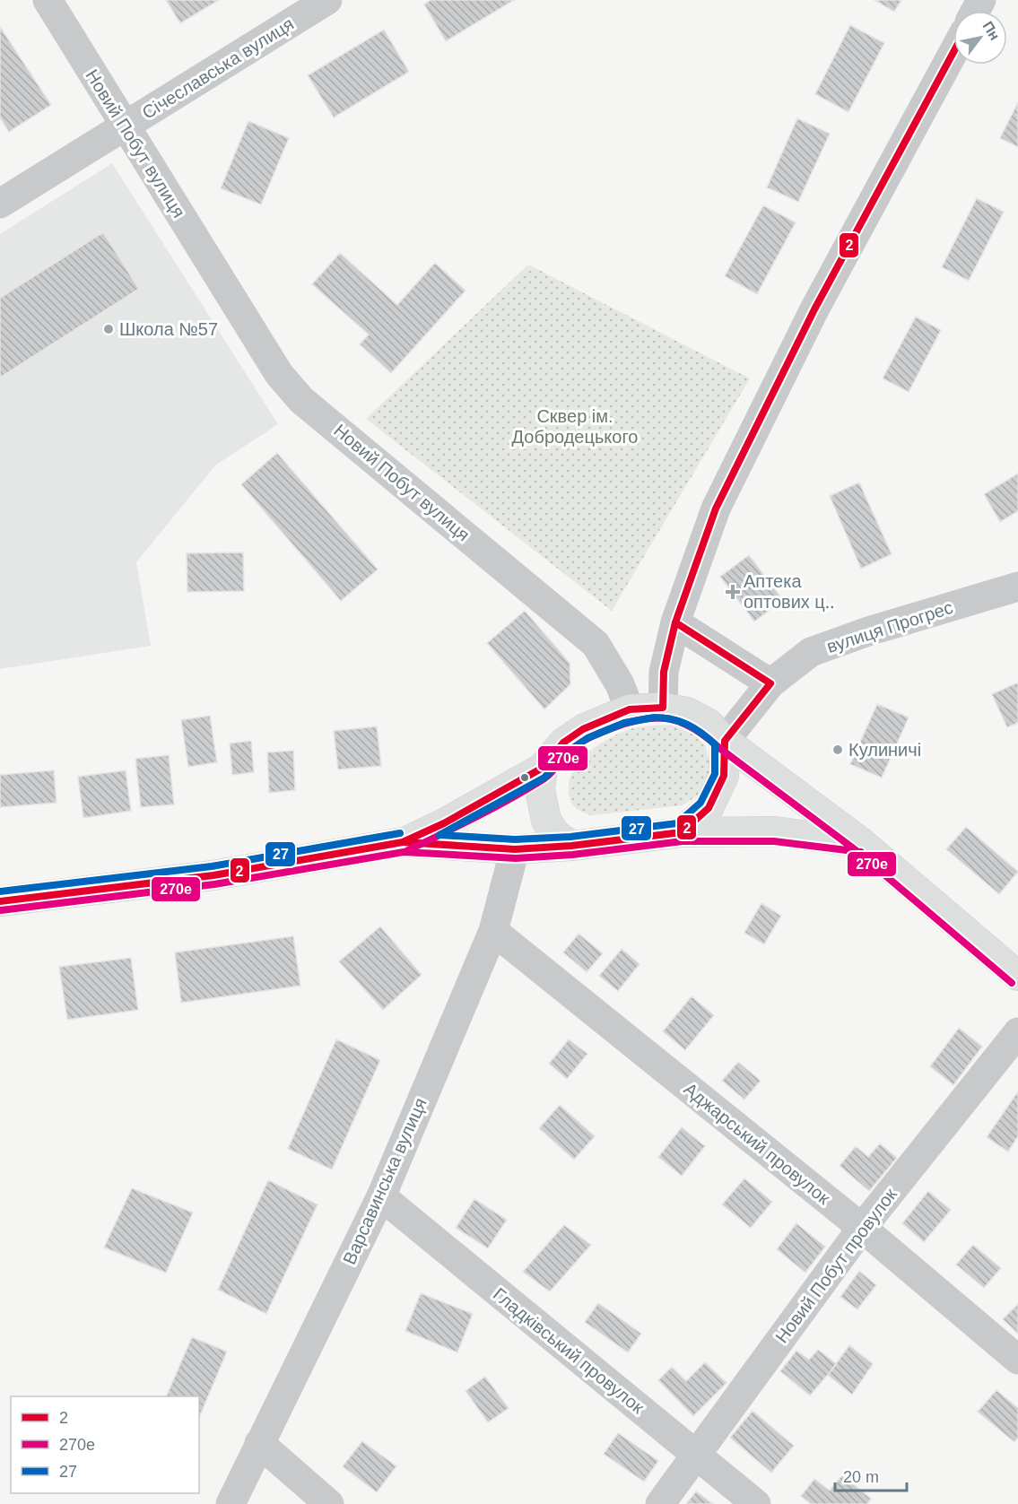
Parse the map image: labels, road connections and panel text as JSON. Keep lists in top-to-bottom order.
{
  "streets": {
    "street": [
      "Січеславська вулиця",
      "Новий Побут вулиця",
      "вулиця Прогрес",
      "Аджарський провулок",
      "Варсавинська вулиця",
      "Новий Побут провулок",
      "Гладківський провулок"
    ]
  },
  "crossings": [
    ["Січеславська вулиця", "Новий Побут вулиця"],
    ["Новий Побут вулиця", "вулиця Прогрес"],
    ["Аджарський провулок", "Варсавинська вулиця"],
    ["Аджарський провулок", "Новий Побут провулок"],
    ["Варсавинська вулиця", "Гладківський провулок"],
    ["Новий Побут провулок", "Гладківський провулок"]
  ],
  "parks": ["Сквер ім. Добродецького"],
  "places": {
    "other": ["Школа №57", "Кулиничі"],
    "health": ["Аптека оптових ц‥"]
  },
  "lines": ["transit line 2", "transit line 270е", "transit line 27"],
  "legend": ["2", "270е", "27"],
  "scale_bar": "20 m",
  "north": "top right"
}
